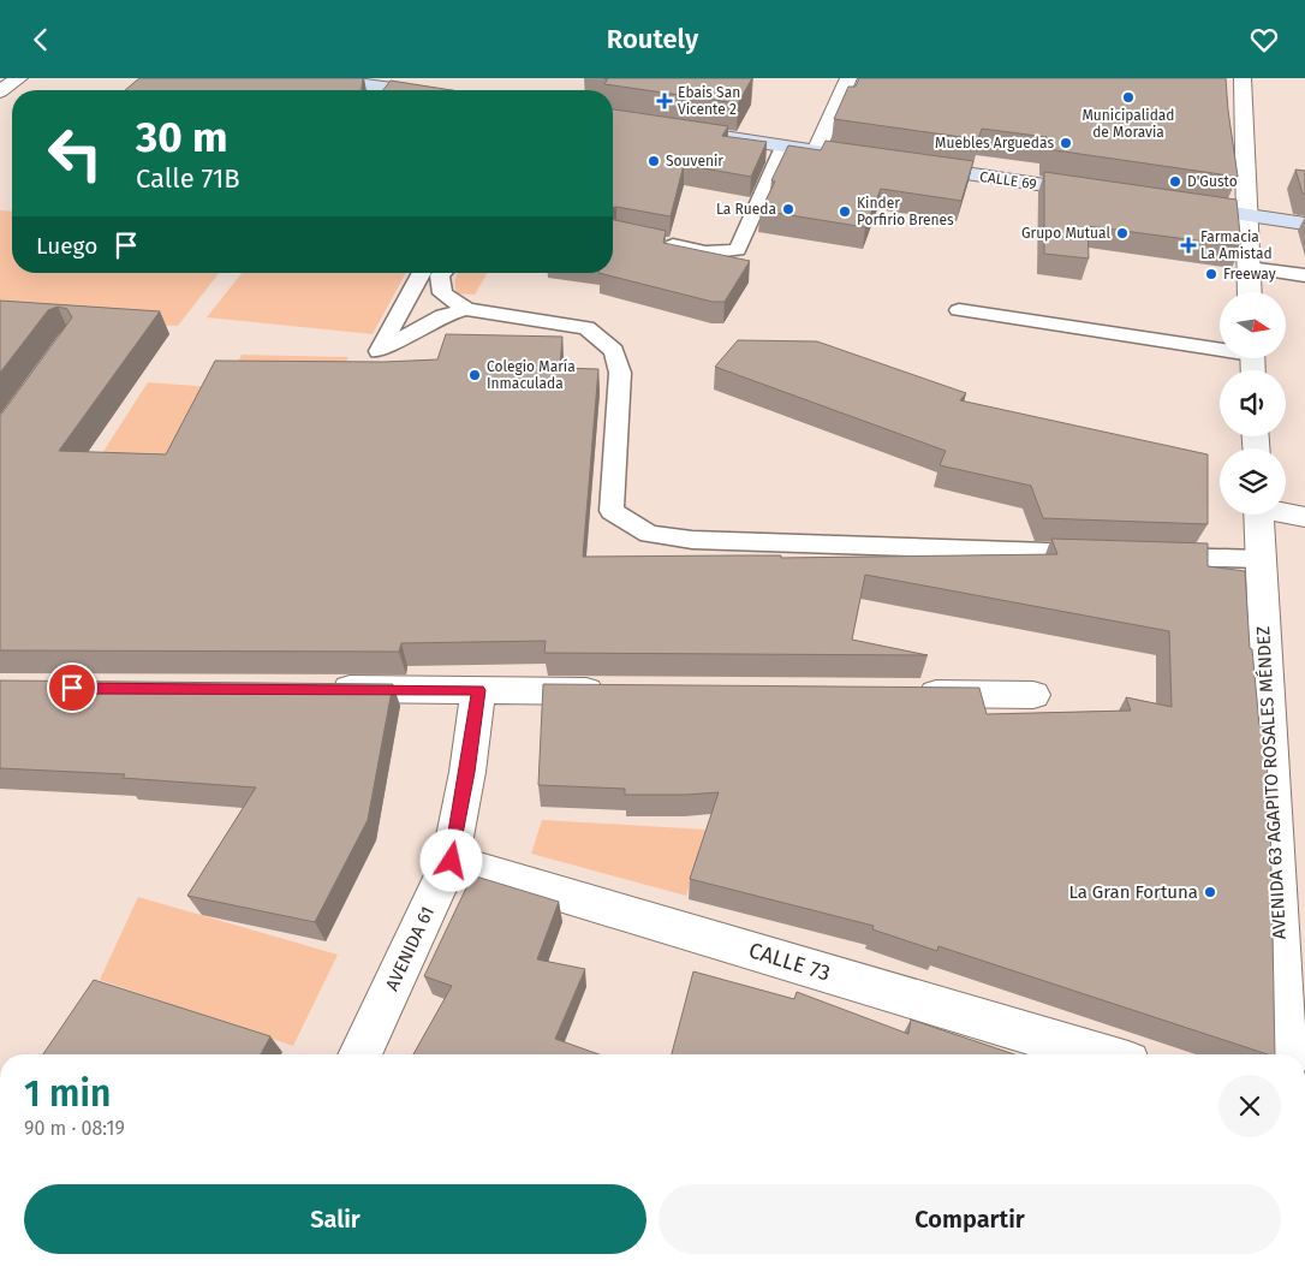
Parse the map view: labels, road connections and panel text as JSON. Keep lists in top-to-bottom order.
{
  "streets": {
    "main road": ["CALLE 69"],
    "street": ["AVENIDA 63 AGAPITO ROSALES MÉNDEZ", "AVENIDA 61", "CALLE 73"]
  },
  "crossings": [
    ["AVENIDA 61", "CALLE 73"]
  ],
  "places": {
    "other": [
      "Municipalidad de Moravia",
      "Muebles Arguedas",
      "Souvenir",
      "D'Gusto",
      "La Rueda",
      "Kinder Porfirio Brenes",
      "Grupo Mutual",
      "Freeway",
      "Colegio María Inmaculada",
      "La Gran Fortuna"
    ],
    "health": ["Ebais San Vicente 2", "Farmacia La Amistad"]
  },
  "north": "right",
  "page": {
    "header": "Routely",
    "turn": ["30 m", "Calle 71B"],
    "then": "Luego",
    "heading": ["1 min", "90 m · 08:19"],
    "buttons": ["Salir", "Compartir"]
  }
}
